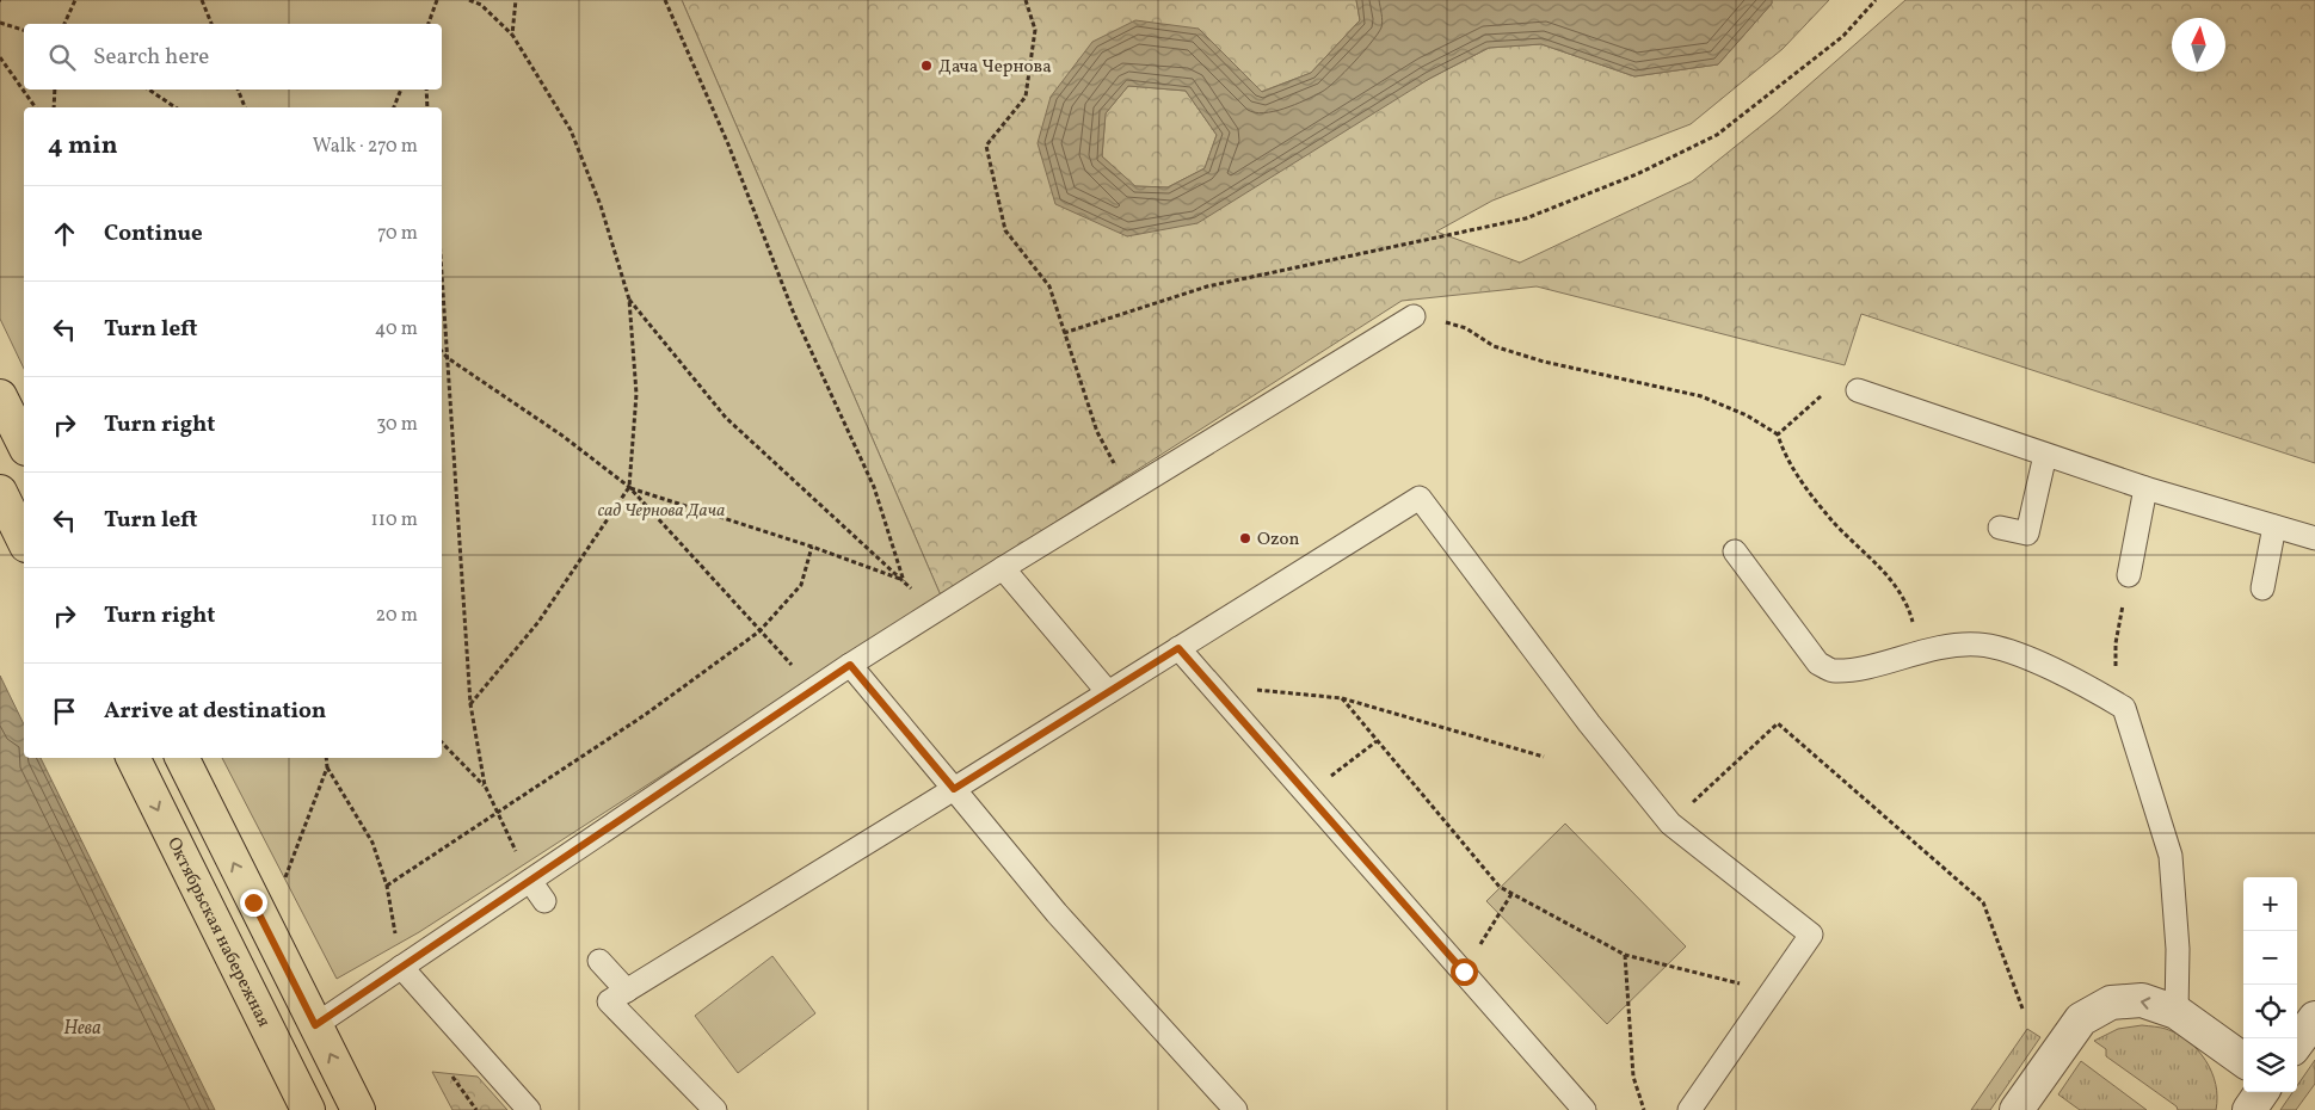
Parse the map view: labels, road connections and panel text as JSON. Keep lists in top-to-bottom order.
{
  "streets": {
    "main road": ["Октябрьская набережная"]
  },
  "water": ["Нева"],
  "parks": ["сад Чернова Дача"],
  "places": ["Дача Чернова", "Ozon"],
  "north": "top",
  "page": {
    "search": "Search here",
    "heading": ["4 min", "Walk · 270 m"],
    "list": [
      ["Continue", "70 m"],
      ["Turn left", "40 m"],
      ["Turn right", "30 m"],
      ["Turn left", "110 m"],
      ["Turn right", "20 m"],
      "Arrive at destination"
    ],
    "map_buttons": ["+", "−"]
  }
}
